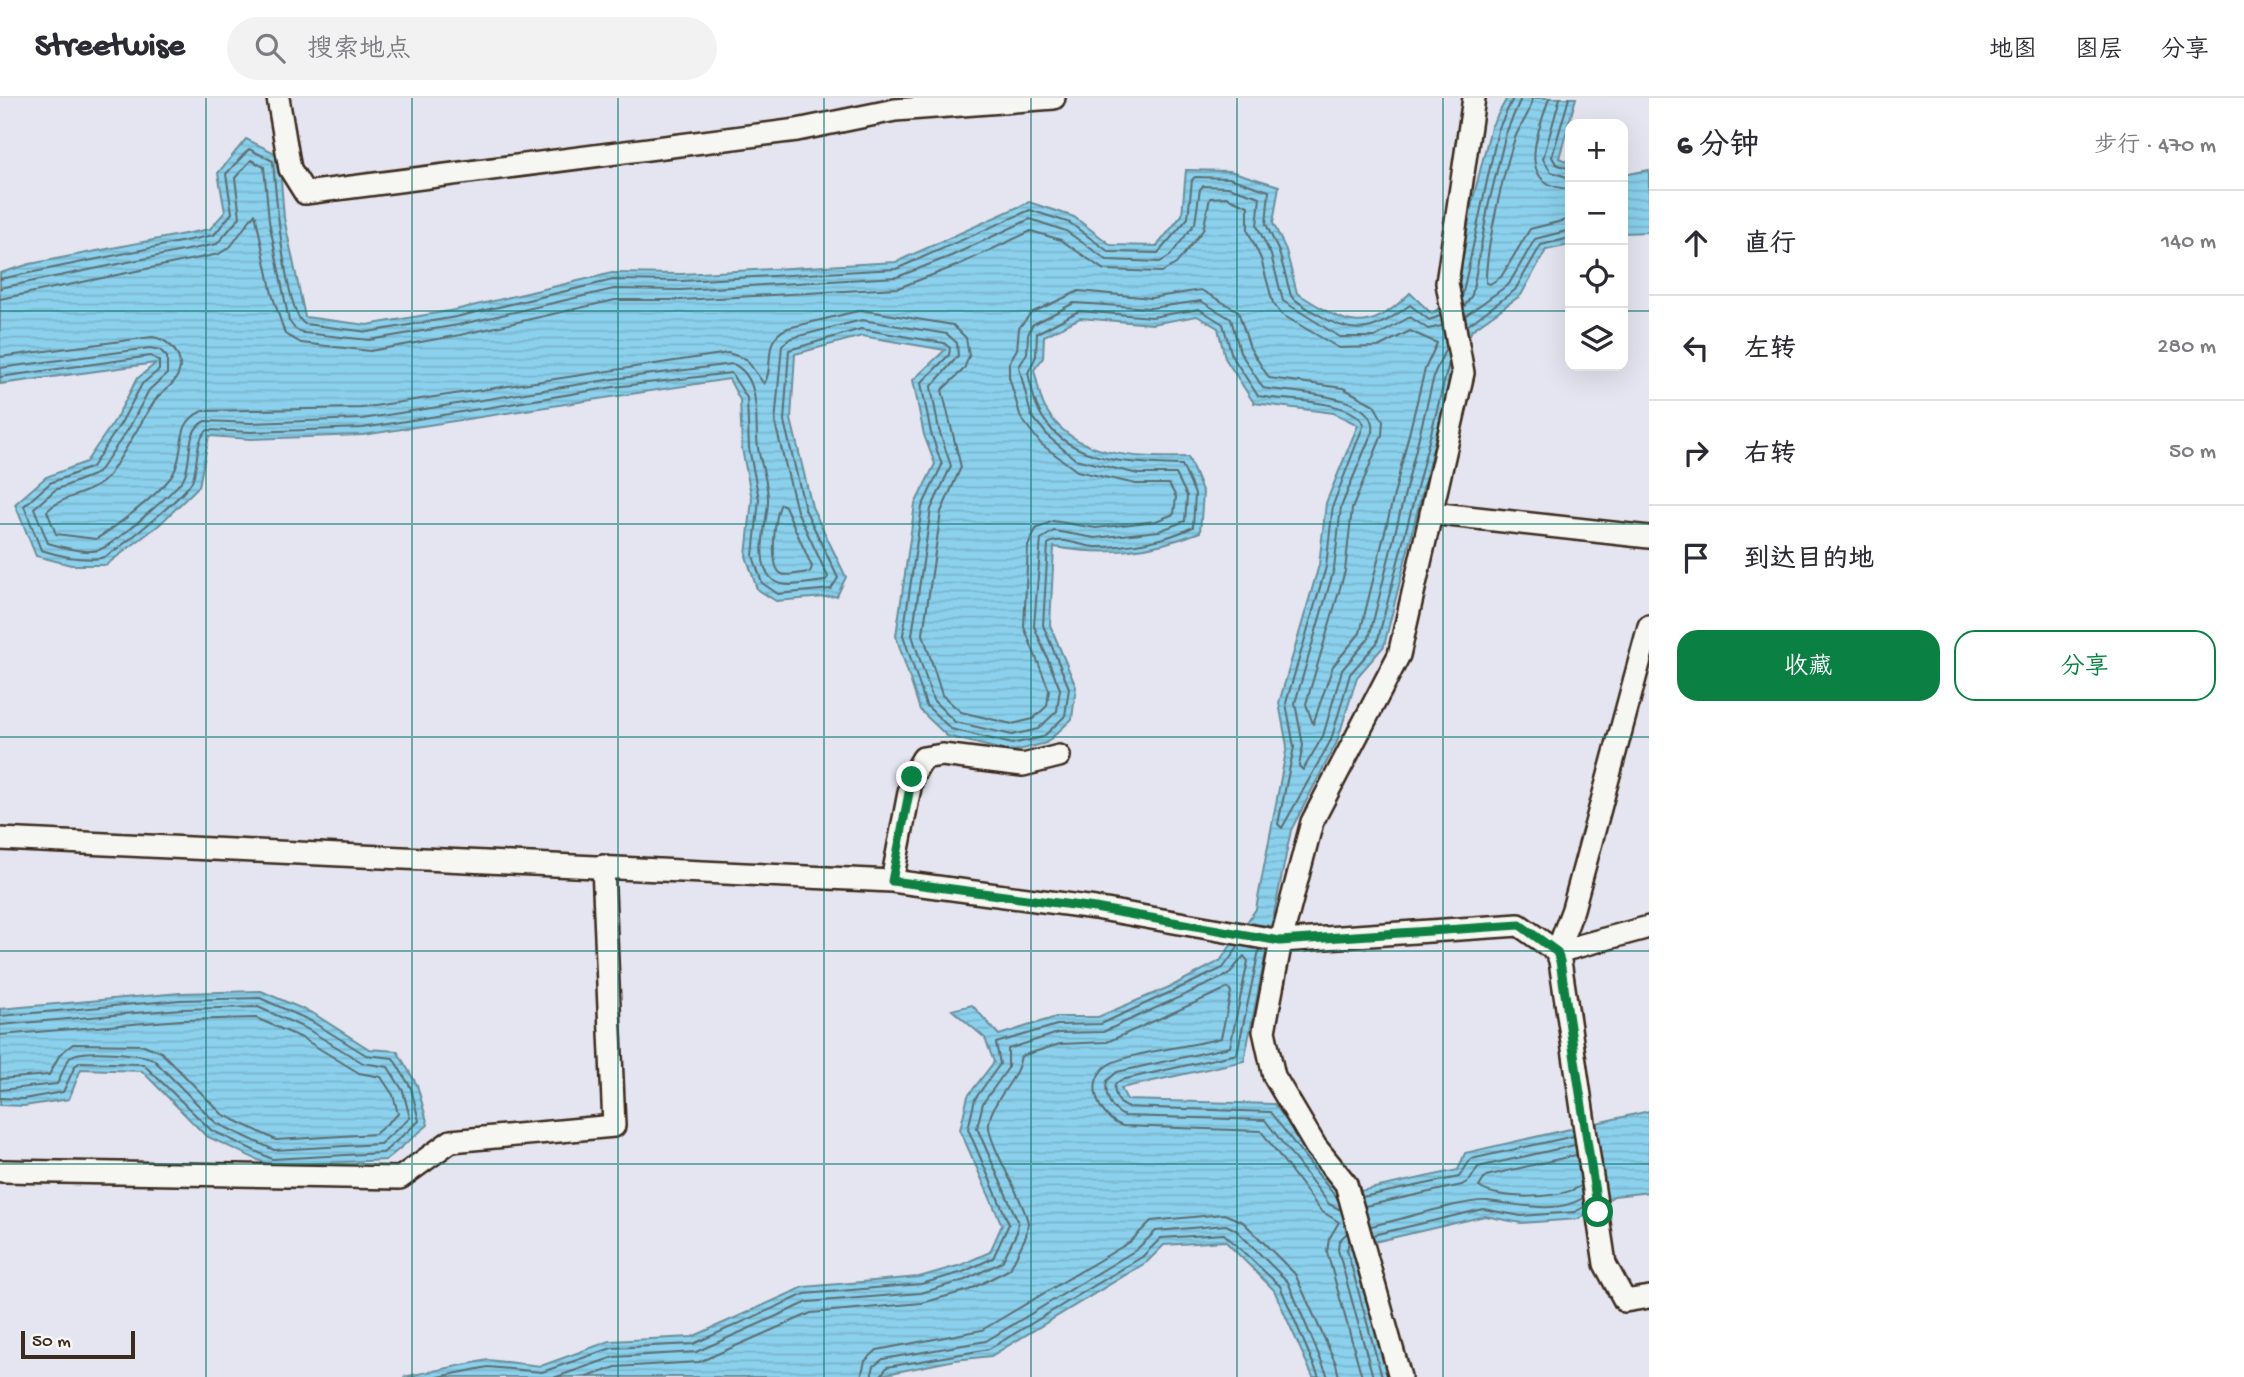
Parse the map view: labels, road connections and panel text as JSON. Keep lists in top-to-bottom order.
{
  "scale_bar": "50 m",
  "page": {
    "header": "Streetwise",
    "search": "搜索地点",
    "nav": ["地图", "图层", "分享"],
    "heading": ["6 分钟", "步行 · 470 m"],
    "map_buttons": ["+", "−"],
    "list": [
      ["直行", "140 m"],
      ["左转", "280 m"],
      ["右转", "50 m"],
      "到达目的地"
    ],
    "buttons": ["收藏", "分享"],
    "scale": "50 m"
  }
}
